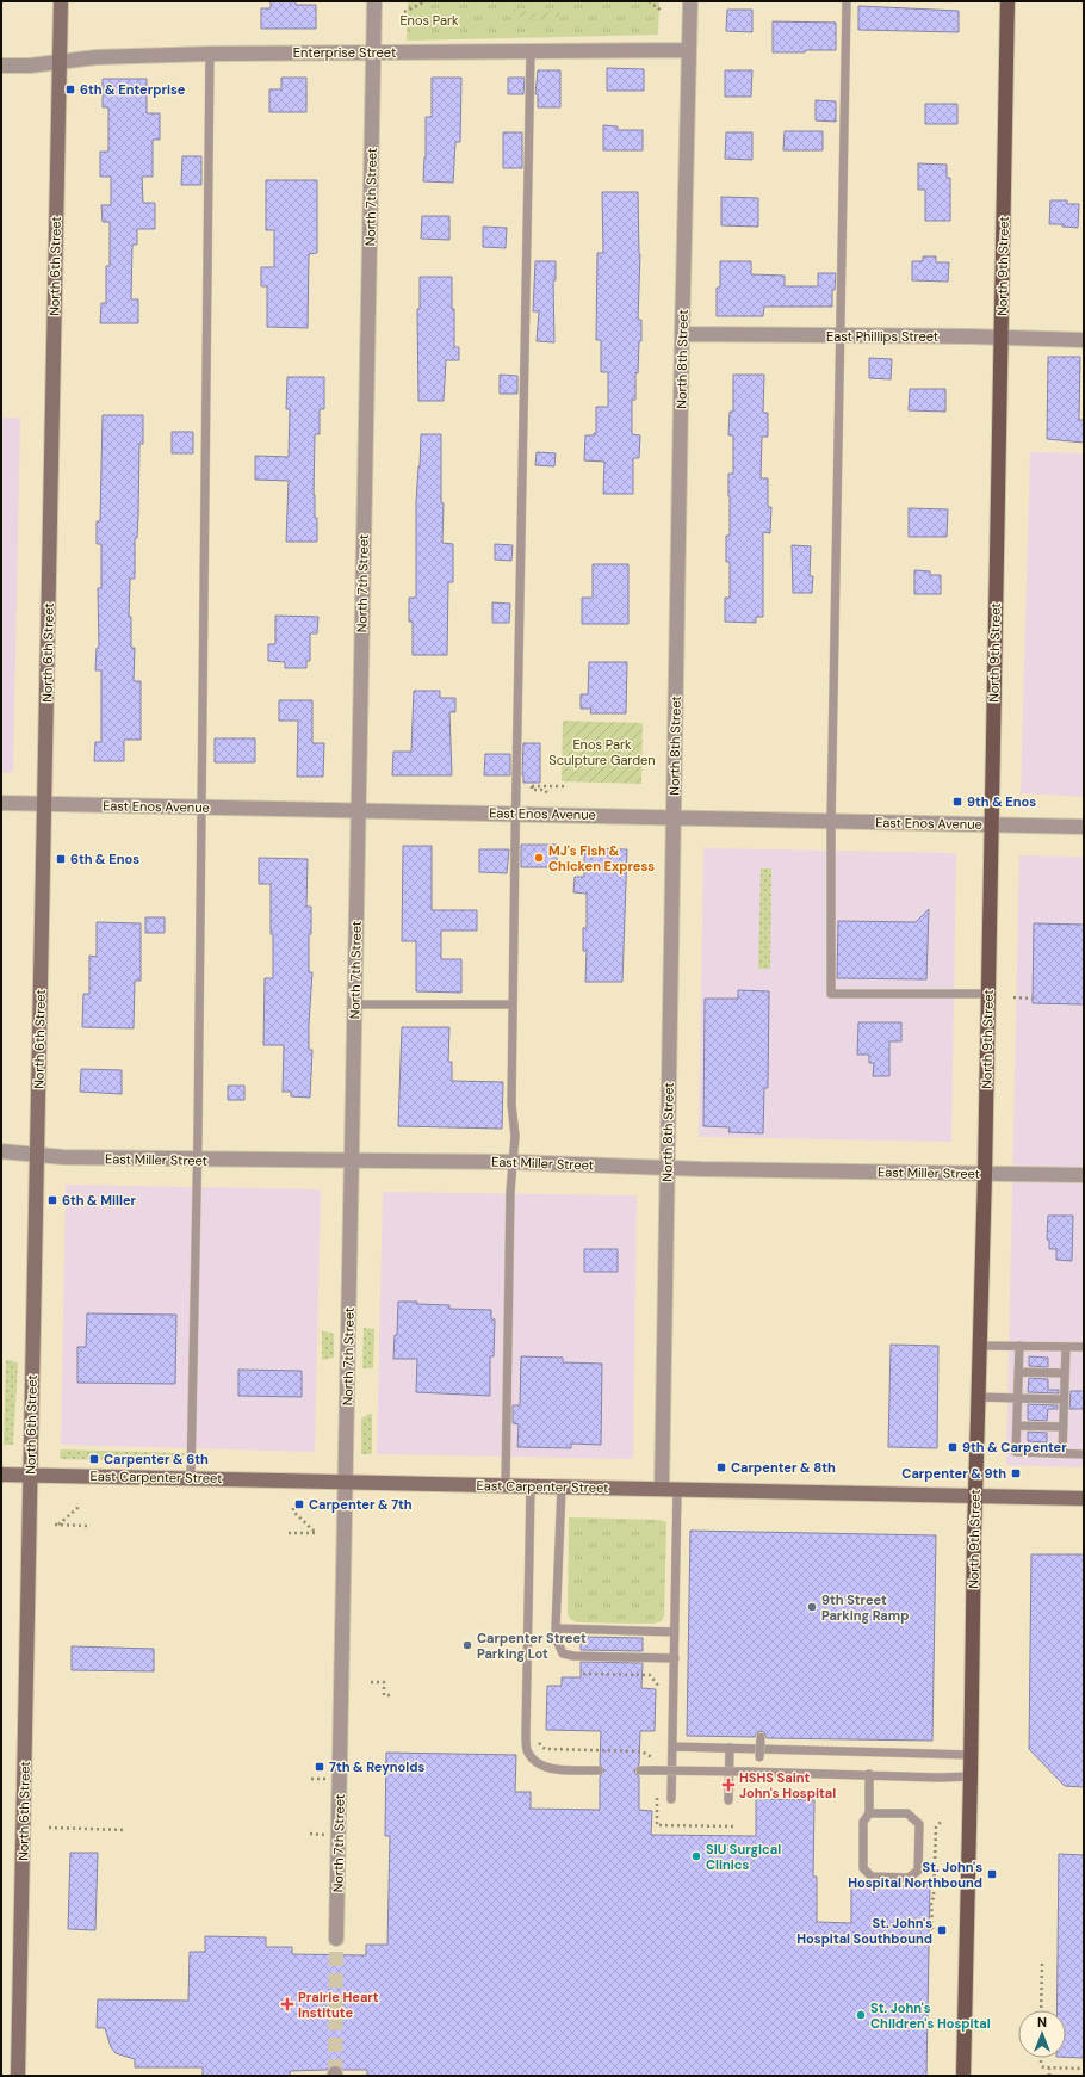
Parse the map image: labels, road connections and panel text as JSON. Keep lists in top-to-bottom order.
{
  "streets": {
    "main road": ["North 6th Street", "North 9th Street", "East Carpenter Street"],
    "street": [
      "Enterprise Street",
      "North 7th Street",
      "East Phillips Street",
      "North 8th Street",
      "East Enos Avenue",
      "East Miller Street"
    ]
  },
  "crossings": [
    ["Enterprise Street", "North 7th Street"],
    ["Enterprise Street", "North 6th Street"],
    ["Enterprise Street", "North 8th Street"],
    ["North 7th Street", "East Enos Avenue"],
    ["North 7th Street", "East Miller Street"],
    ["North 7th Street", "East Carpenter Street"],
    ["North 6th Street", "East Enos Avenue"],
    ["North 6th Street", "East Miller Street"],
    ["North 6th Street", "East Carpenter Street"],
    ["North 9th Street", "East Phillips Street"],
    ["North 9th Street", "East Enos Avenue"],
    ["North 9th Street", "East Miller Street"],
    ["North 9th Street", "East Carpenter Street"],
    ["East Phillips Street", "North 8th Street"],
    ["North 8th Street", "East Enos Avenue"],
    ["North 8th Street", "East Miller Street"],
    ["North 8th Street", "East Carpenter Street"]
  ],
  "parks": ["Enos Park", "Enos Park Sculpture Garden"],
  "places": {
    "transit": [
      "6th & Enterprise",
      "9th & Enos",
      "6th & Enos",
      "6th & Miller",
      "9th & Carpenter",
      "Carpenter & 6th",
      "Carpenter & 8th",
      "Carpenter & 9th",
      "Carpenter & 7th",
      "7th & Reynolds",
      "St. John's Hospital Northbound",
      "St. John's Hospital Southbound"
    ],
    "other": [
      "MJ's Fish & Chicken Express",
      "9th Street Parking Ramp",
      "Carpenter Street Parking Lot",
      "SIU Surgical Clinics",
      "St. John's Children's Hospital"
    ],
    "health": ["HSHS Saint John's Hospital", "Prairie Heart Institute"]
  },
  "north": "top"
}
